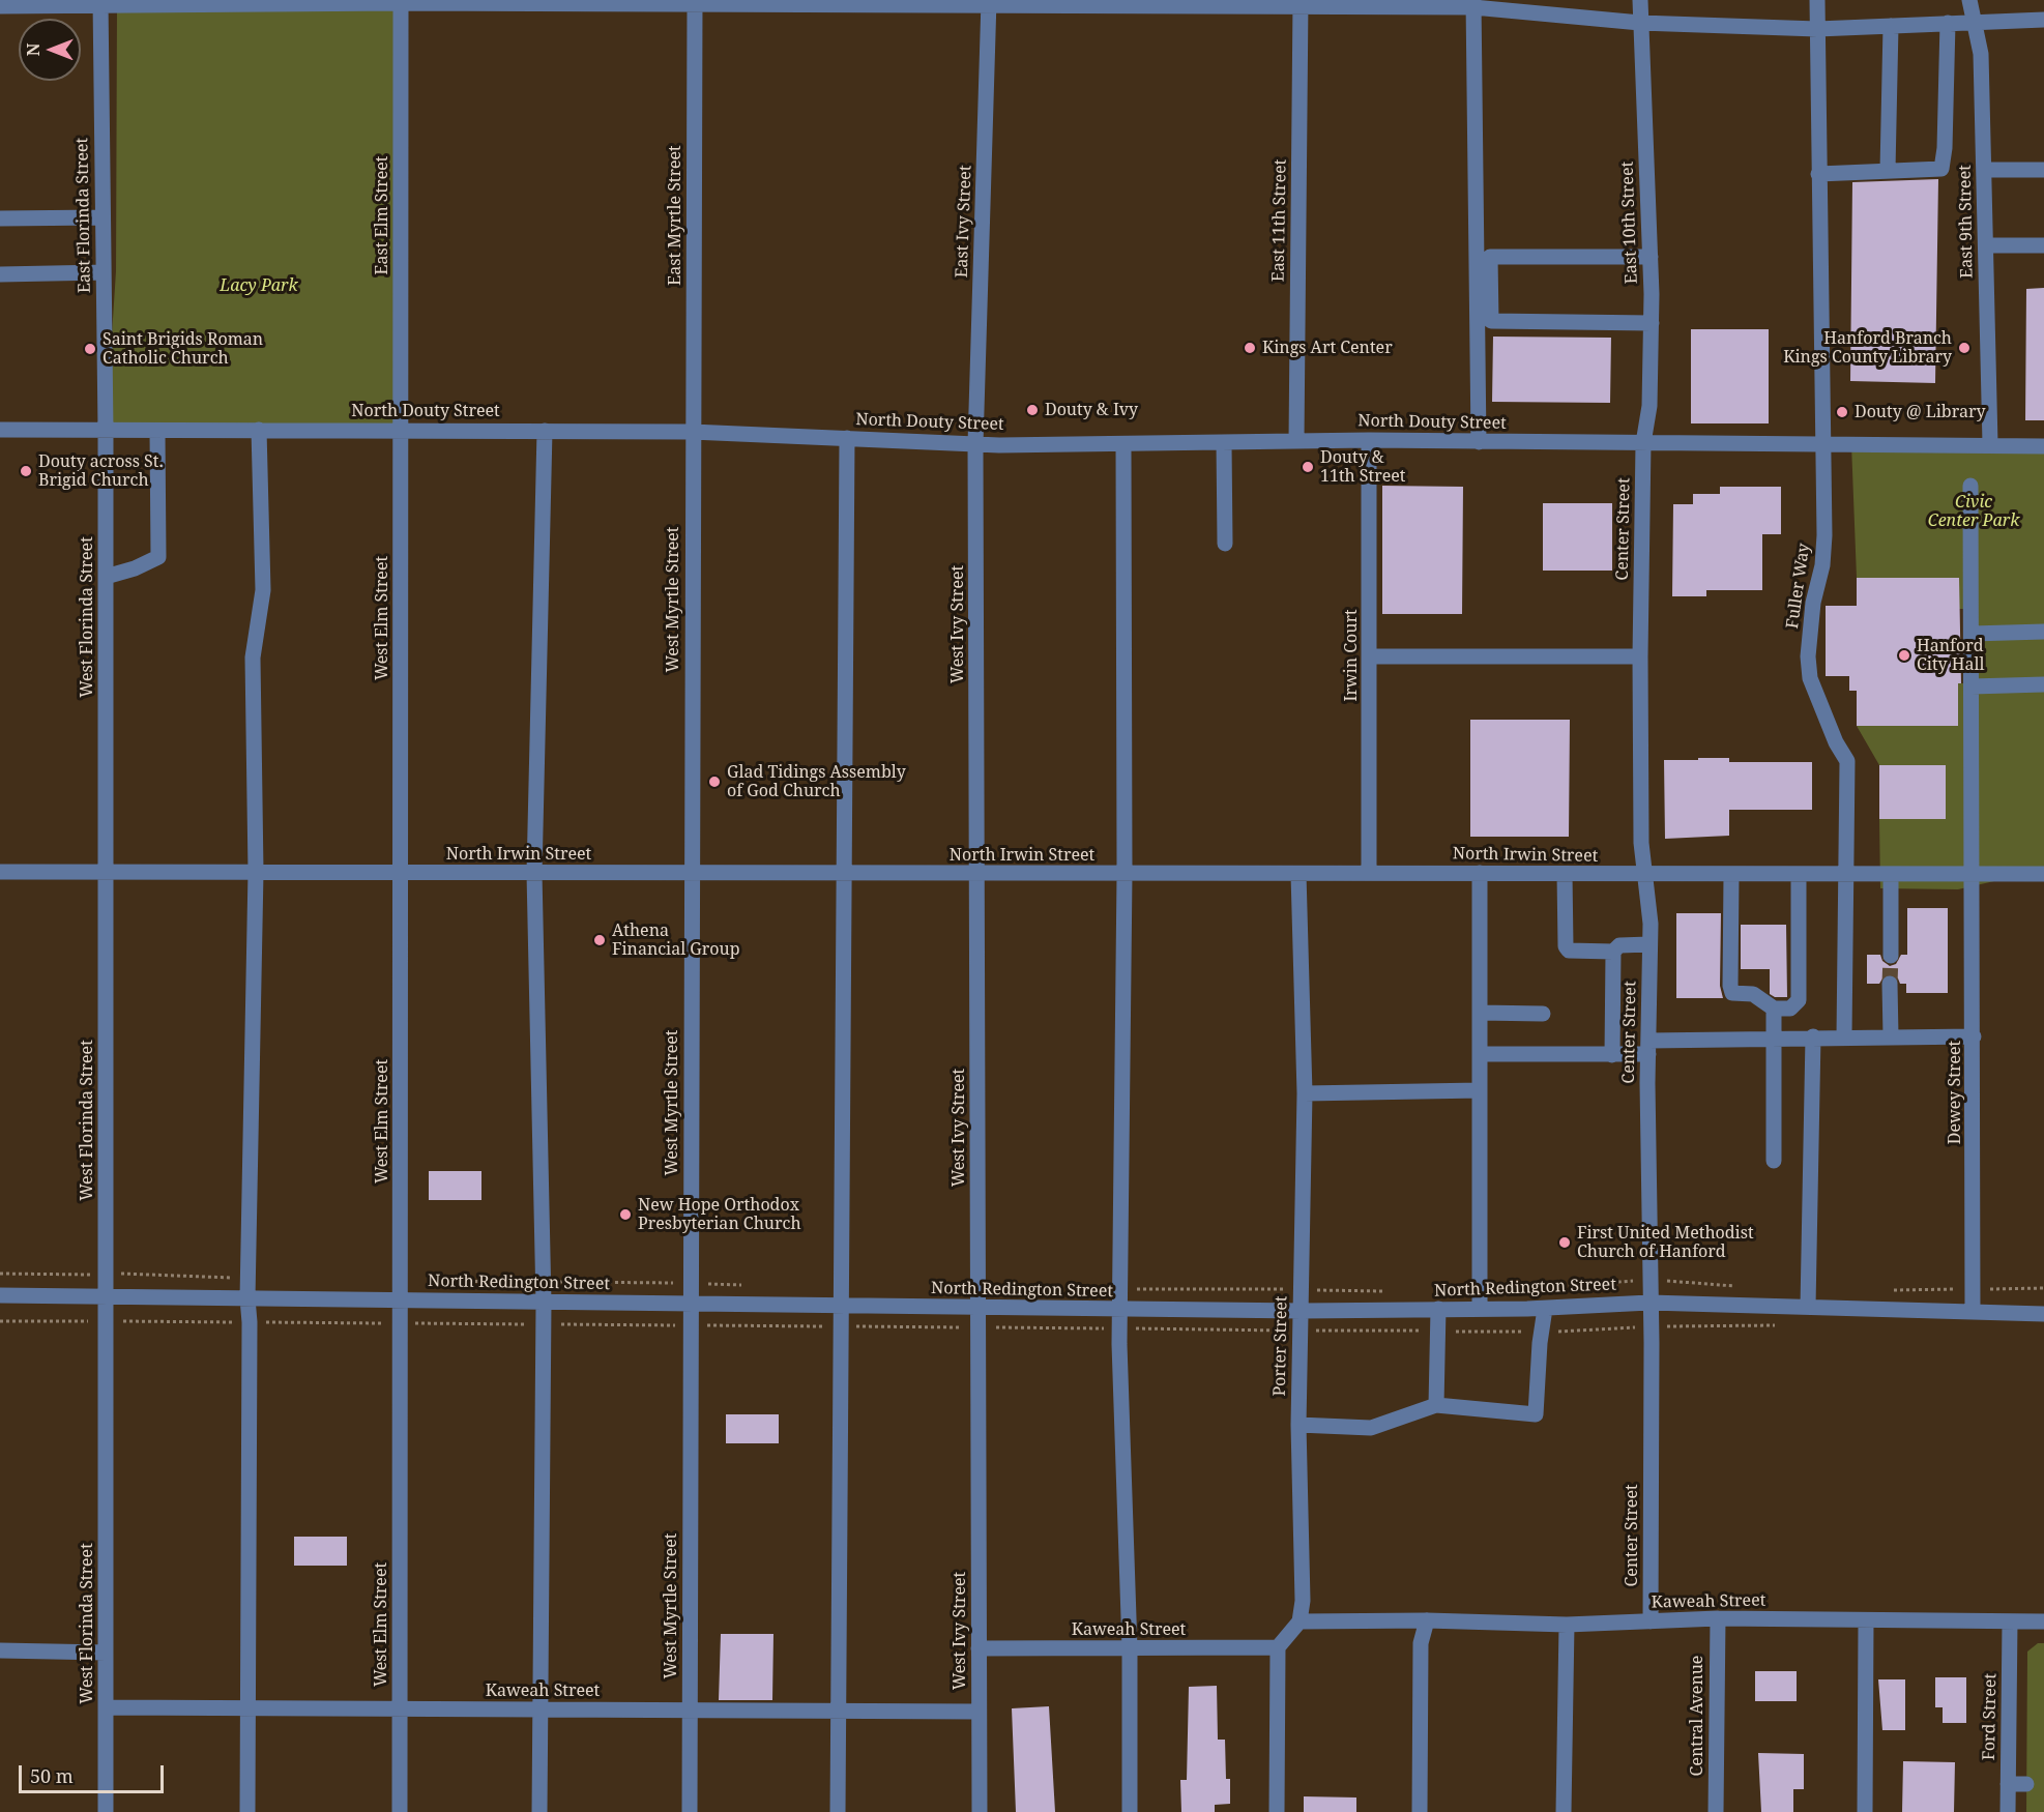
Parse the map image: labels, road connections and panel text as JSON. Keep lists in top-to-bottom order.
{
  "streets": {
    "street": [
      "East Florinda Street",
      "East Elm Street",
      "East Myrtle Street",
      "East 11th Street",
      "East Ivy Street",
      "East 9th Street",
      "East 10th Street",
      "North Douty Street",
      "Center Street",
      "Fuller Way",
      "West Myrtle Street",
      "West Florinda Street",
      "West Elm Street",
      "West Ivy Street",
      "Irwin Court",
      "North Irwin Street",
      "Dewey Street",
      "North Redington Street",
      "Porter Street",
      "Kaweah Street",
      "Central Avenue",
      "Ford Street"
    ]
  },
  "crossings": [
    ["East Florinda Street", "North Douty Street"],
    ["East Florinda Street", "West Florinda Street"],
    ["East Elm Street", "North Douty Street"],
    ["East Elm Street", "West Elm Street"],
    ["East Myrtle Street", "North Douty Street"],
    ["East Myrtle Street", "West Myrtle Street"],
    ["East 11th Street", "North Douty Street"],
    ["East Ivy Street", "North Douty Street"],
    ["East Ivy Street", "West Ivy Street"],
    ["East 9th Street", "North Douty Street"],
    ["East 10th Street", "North Douty Street"],
    ["East 10th Street", "Center Street"],
    ["North Douty Street", "Center Street"],
    ["North Douty Street", "Fuller Way"],
    ["North Douty Street", "West Myrtle Street"],
    ["North Douty Street", "West Florinda Street"],
    ["North Douty Street", "West Elm Street"],
    ["North Douty Street", "West Ivy Street"],
    ["North Douty Street", "Irwin Court"],
    ["Center Street", "North Irwin Street"],
    ["Center Street", "North Redington Street"],
    ["Center Street", "Kaweah Street"],
    ["Fuller Way", "North Irwin Street"],
    ["West Myrtle Street", "North Irwin Street"],
    ["West Myrtle Street", "North Redington Street"],
    ["West Myrtle Street", "Kaweah Street"],
    ["West Florinda Street", "North Irwin Street"],
    ["West Florinda Street", "North Redington Street"],
    ["West Florinda Street", "Kaweah Street"],
    ["West Elm Street", "North Irwin Street"],
    ["West Elm Street", "North Redington Street"],
    ["West Elm Street", "Kaweah Street"],
    ["West Ivy Street", "North Irwin Street"],
    ["West Ivy Street", "North Redington Street"],
    ["West Ivy Street", "Kaweah Street"],
    ["Irwin Court", "North Irwin Street"],
    ["North Irwin Street", "Dewey Street"],
    ["North Irwin Street", "Porter Street"],
    ["Dewey Street", "North Redington Street"],
    ["North Redington Street", "Porter Street"],
    ["Porter Street", "Kaweah Street"],
    ["Kaweah Street", "Central Avenue"],
    ["Kaweah Street", "Ford Street"]
  ],
  "parks": ["Lacy Park", "Civic Center Park"],
  "places": [
    "Kings Art Center",
    "Hanford Branch Kings County Library",
    "Saint Brigids Roman Catholic Church",
    "Douty & Ivy",
    "Douty @ Library",
    "Douty & 11th Street",
    "Douty across St. Brigid Church",
    "Hanford City Hall",
    "Glad Tidings Assembly of God Church",
    "Athena Financial Group",
    "New Hope Orthodox Presbyterian Church",
    "First United Methodist Church of Hanford"
  ],
  "scale_bar": "50 m",
  "north": "left"
}
